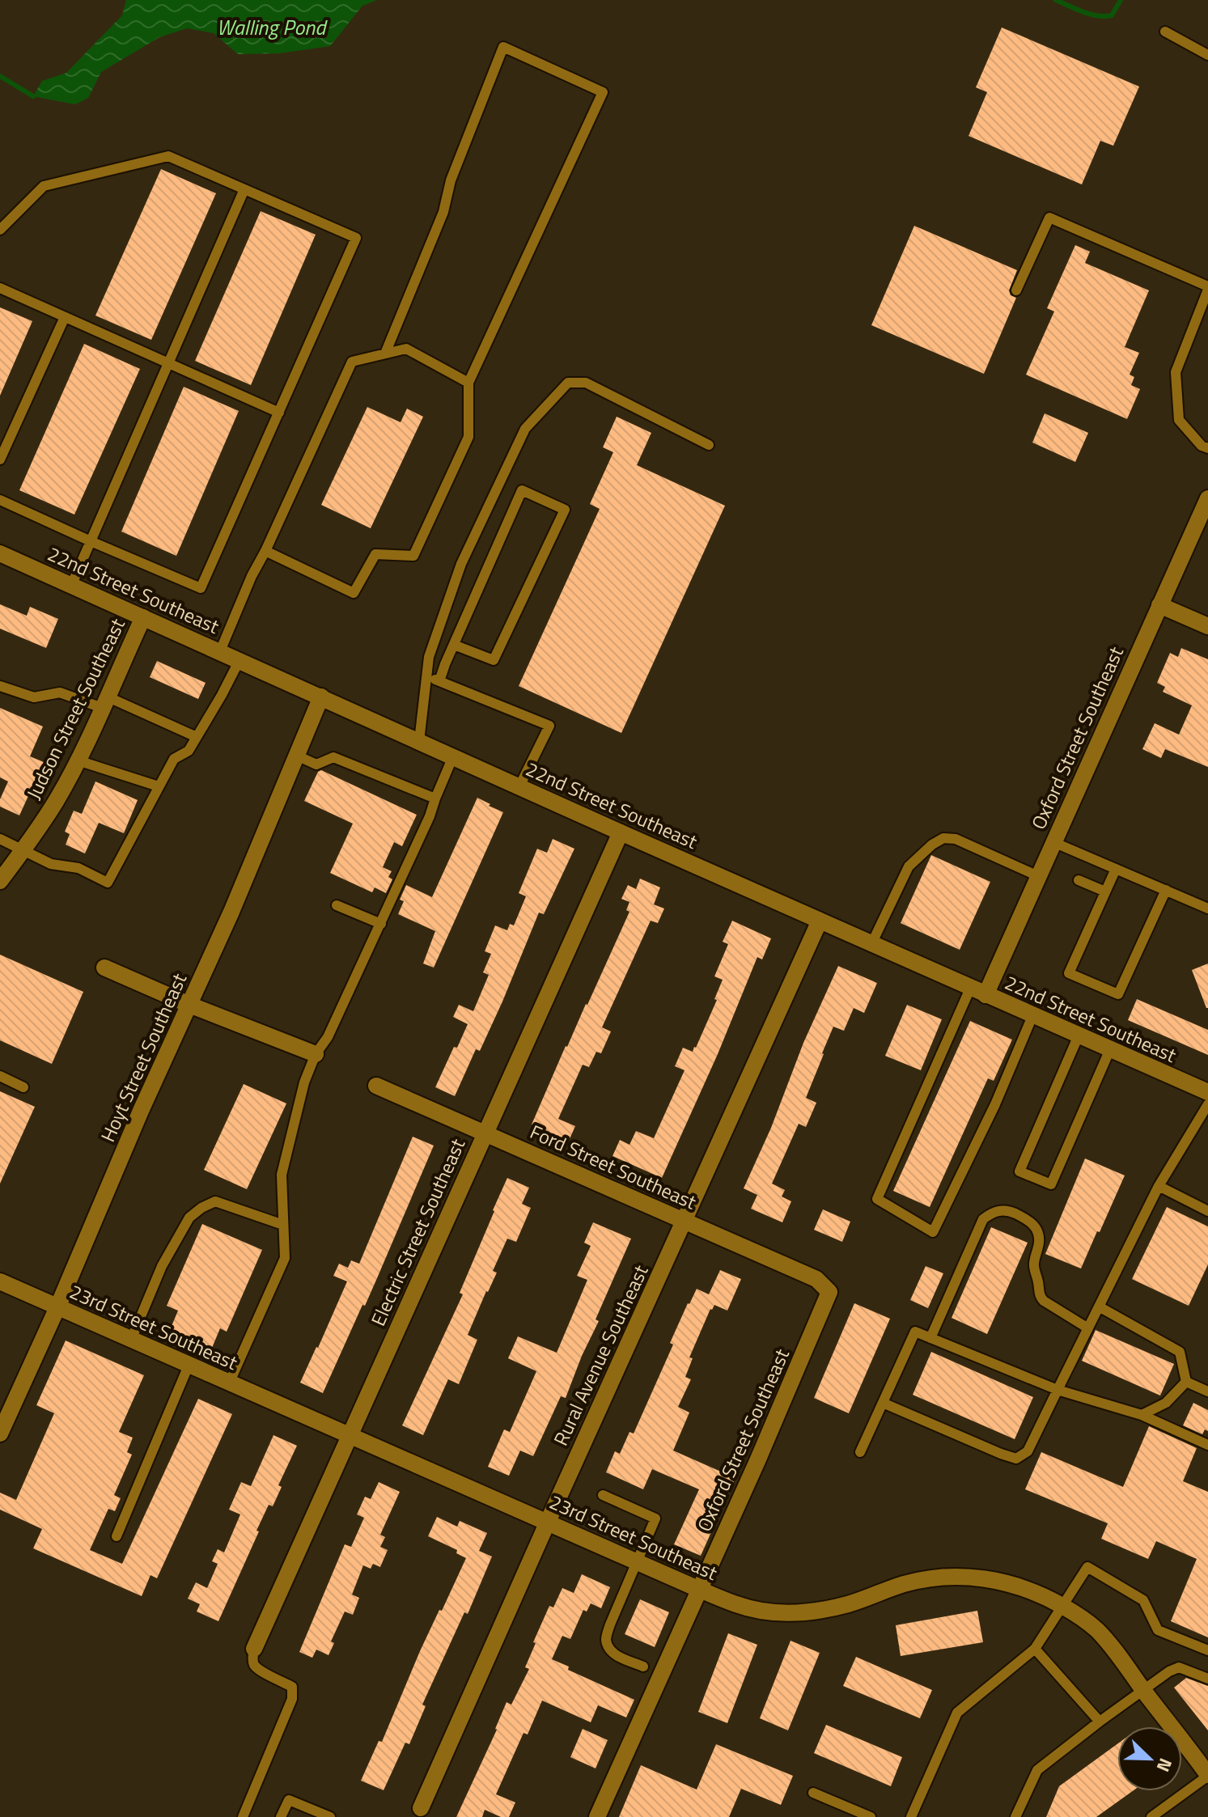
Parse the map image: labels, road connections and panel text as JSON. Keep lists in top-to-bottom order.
{
  "streets": {
    "street": [
      "22nd Street Southeast",
      "Judson Street Southeast",
      "Oxford Street Southeast",
      "Hoyt Street Southeast",
      "Ford Street Southeast",
      "Electric Street Southeast",
      "23rd Street Southeast",
      "Rural Avenue Southeast"
    ]
  },
  "crossings": [
    ["22nd Street Southeast", "Judson Street Southeast"],
    ["22nd Street Southeast", "Oxford Street Southeast"],
    ["22nd Street Southeast", "Hoyt Street Southeast"],
    ["22nd Street Southeast", "Electric Street Southeast"],
    ["22nd Street Southeast", "Rural Avenue Southeast"],
    ["Oxford Street Southeast", "Ford Street Southeast"],
    ["Oxford Street Southeast", "23rd Street Southeast"],
    ["Hoyt Street Southeast", "23rd Street Southeast"],
    ["Ford Street Southeast", "Electric Street Southeast"],
    ["Ford Street Southeast", "Rural Avenue Southeast"],
    ["Electric Street Southeast", "23rd Street Southeast"],
    ["23rd Street Southeast", "Rural Avenue Southeast"]
  ],
  "water": ["Walling Pond"],
  "north": "bottom right"
}
